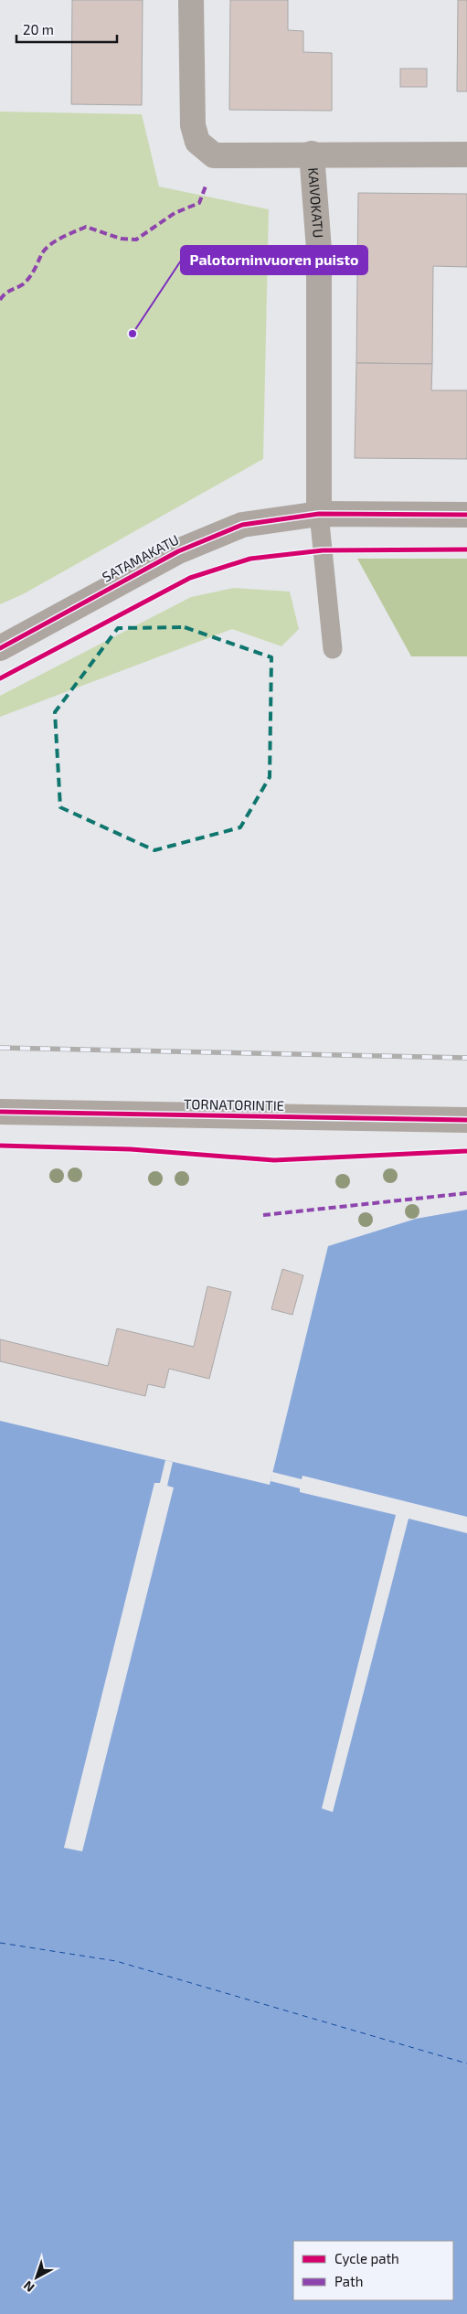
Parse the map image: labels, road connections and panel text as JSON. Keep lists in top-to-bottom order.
{
  "streets": {
    "street": ["KAIVOKATU", "SATAMAKATU", "TORNATORINTIE"]
  },
  "crossings": [
    ["KAIVOKATU", "SATAMAKATU"]
  ],
  "places": ["Palotorninvuoren puisto"],
  "legend": ["Cycle path", "Path"],
  "scale_bar": "20 m",
  "north": "bottom left"
}
